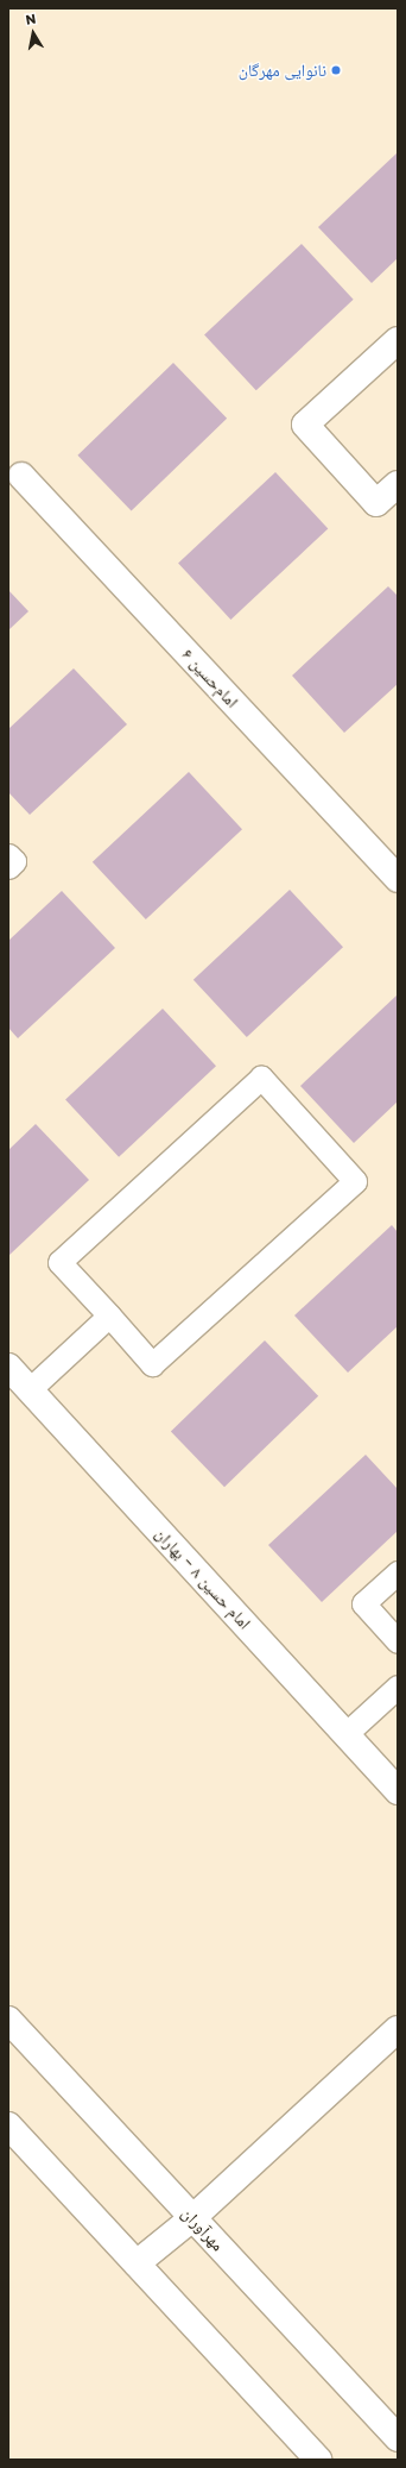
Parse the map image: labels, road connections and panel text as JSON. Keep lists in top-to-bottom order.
{
  "streets": {
    "street": ["امام‌حسین ۶", "امام حسین ۸ - بهاران", "مهرآوران"]
  },
  "places": ["نانوایی مهرگان"],
  "north": "top"
}
